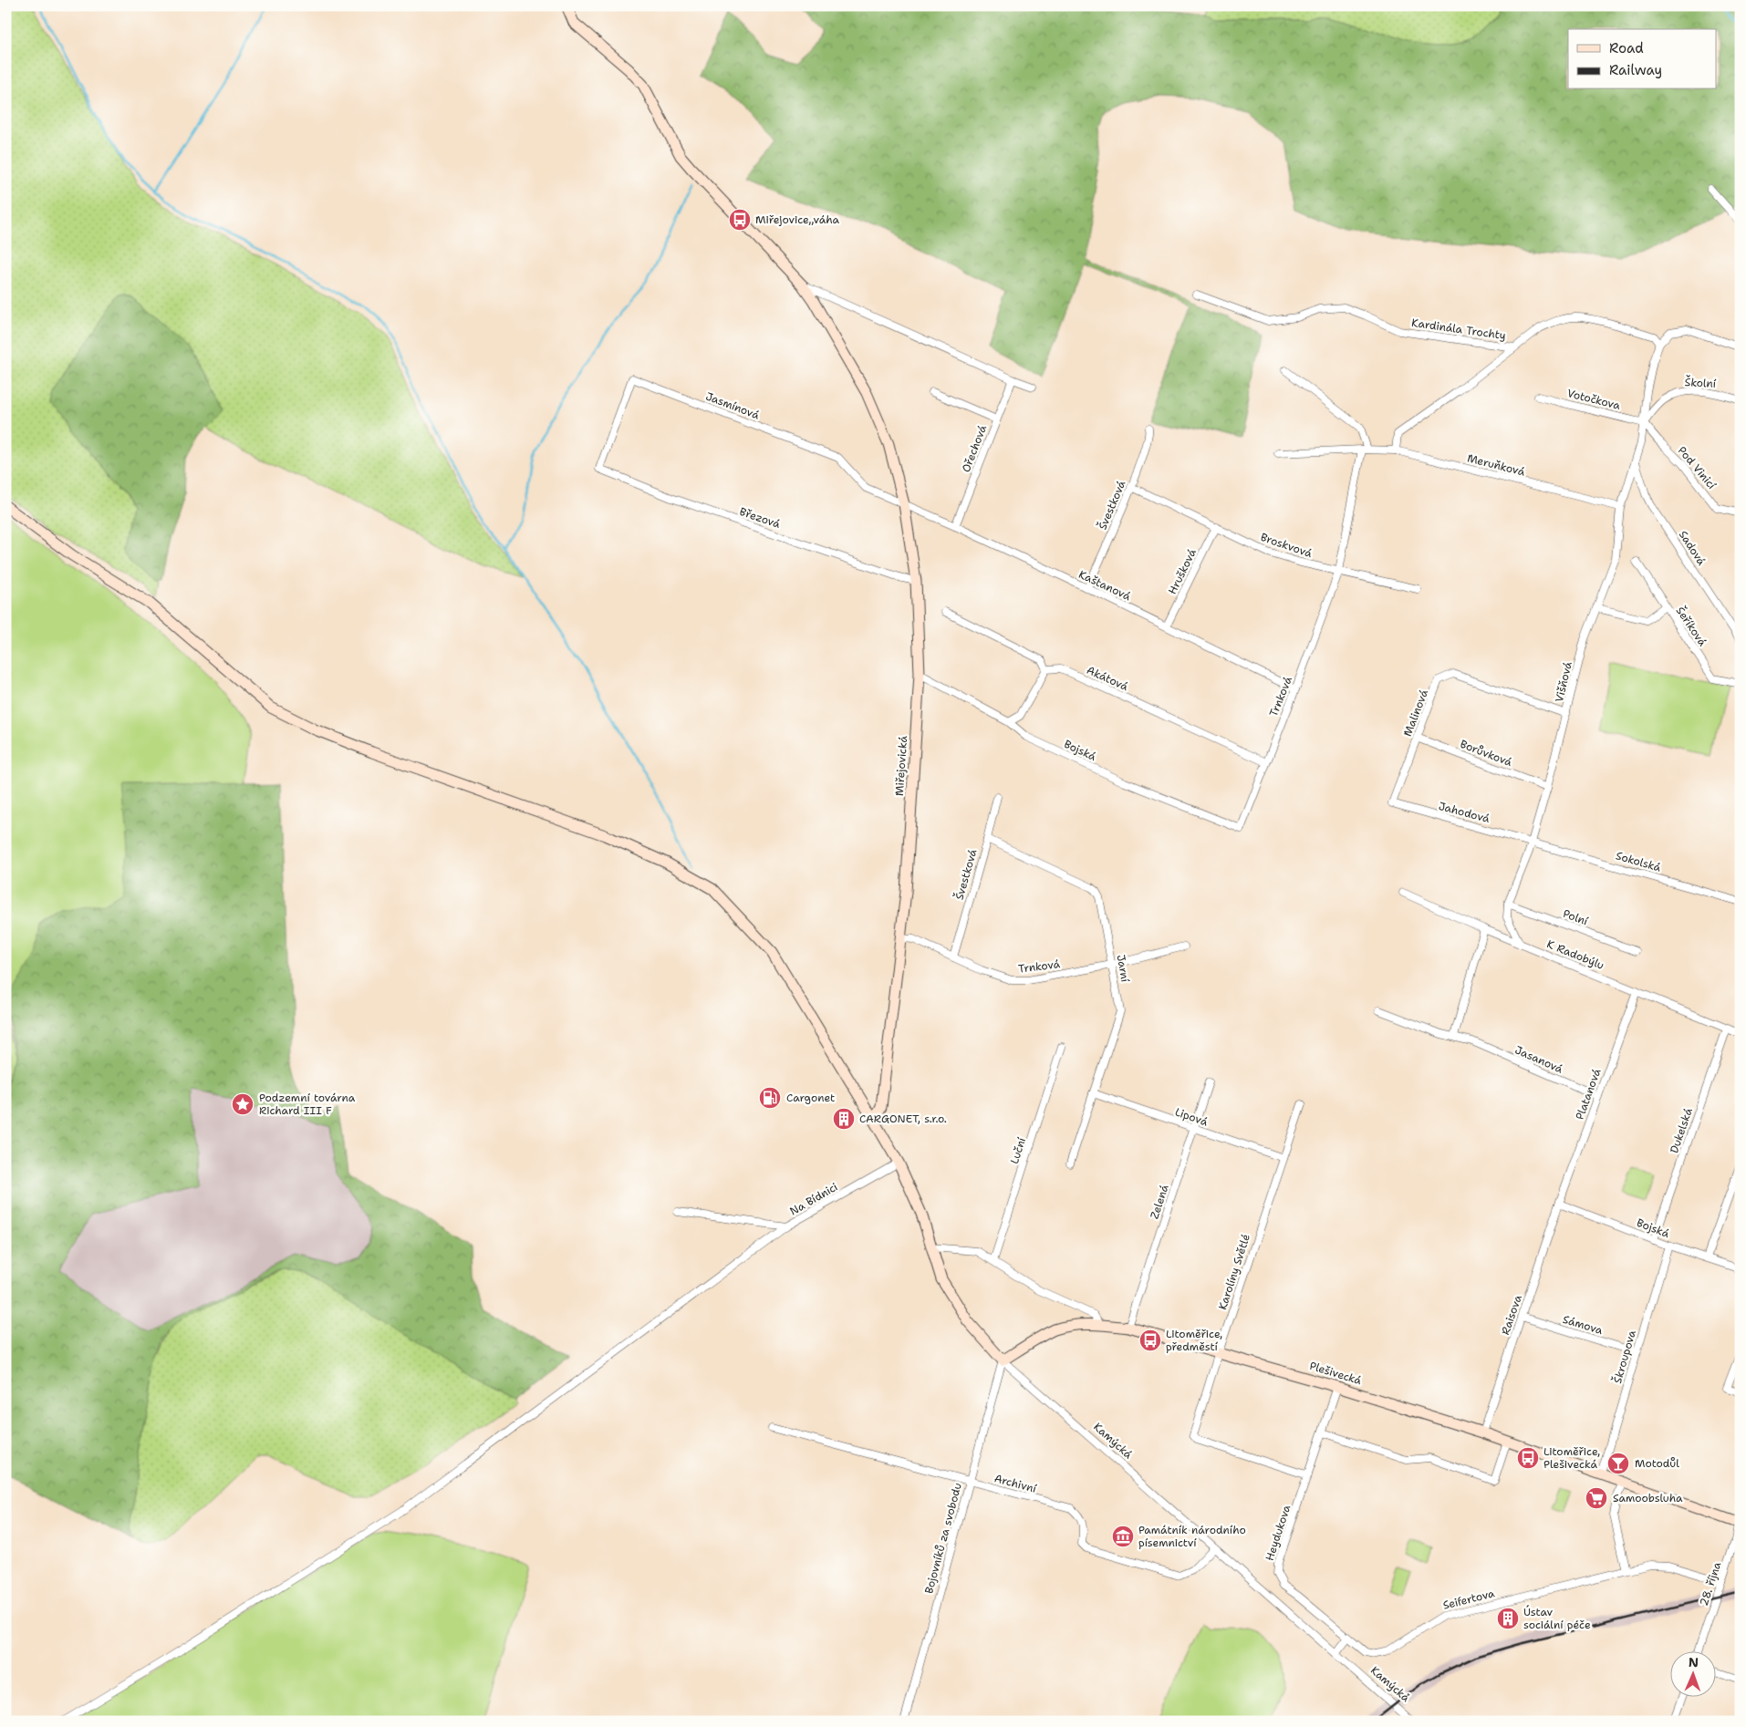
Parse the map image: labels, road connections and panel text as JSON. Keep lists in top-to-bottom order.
{
  "streets": {
    "street": [
      "Kardinála Trochty",
      "Školní",
      "Votočkova",
      "Jasmínová",
      "Ořechová",
      "Meruňková",
      "Pod Vinicí",
      "Švestková",
      "Březová",
      "Broskvová",
      "Sadová",
      "Hrušková",
      "Kaštanová",
      "Šeříková",
      "Akátová",
      "Višňová",
      "Trnková",
      "Malinová",
      "Bojská",
      "Borůvková",
      "Miřejovická",
      "Jahodová",
      "Sokolská",
      "Polní",
      "K Radobýlu",
      "Jarní",
      "Jasanová",
      "Platanová",
      "Lipová",
      "Dukelská",
      "Luční",
      "Na Bídnici",
      "Zelená",
      "Karolíny Světlé",
      "Raisova",
      "Sámova",
      "Škroupova",
      "Plešivecká",
      "Kamýcká",
      "Archivní",
      "Heydukova",
      "Bojovníků za svobodu",
      "28. října",
      "Seifertova"
    ]
  },
  "crossings": [
    ["Kardinála Trochty", "Višňová"],
    ["Školní", "Votočkova"],
    ["Školní", "Pod Vinicí"],
    ["Školní", "Višňová"],
    ["Votočkova", "Pod Vinicí"],
    ["Votočkova", "Višňová"],
    ["Jasmínová", "Březová"],
    ["Jasmínová", "Kaštanová"],
    ["Jasmínová", "Miřejovická"],
    ["Ořechová", "Kaštanová"],
    ["Meruňková", "Višňová"],
    ["Meruňková", "Trnková"],
    ["Pod Vinicí", "Višňová"],
    ["Švestková", "Broskvová"],
    ["Švestková", "Kaštanová"],
    ["Švestková", "Trnková"],
    ["Švestková", "Jarní"],
    ["Březová", "Miřejovická"],
    ["Broskvová", "Hrušková"],
    ["Broskvová", "Trnková"],
    ["Sadová", "Višňová"],
    ["Hrušková", "Kaštanová"],
    ["Kaštanová", "Trnková"],
    ["Kaštanová", "Miřejovická"],
    ["Akátová", "Trnková"],
    ["Višňová", "Malinová"],
    ["Višňová", "Borůvková"],
    ["Višňová", "Jahodová"],
    ["Višňová", "Sokolská"],
    ["Višňová", "Polní"],
    ["Višňová", "K Radobýlu"],
    ["Trnková", "Bojská"],
    ["Trnková", "Miřejovická"],
    ["Trnková", "Jarní"],
    ["Malinová", "Borůvková"],
    ["Malinová", "Jahodová"],
    ["Bojská", "Miřejovická"],
    ["Bojská", "Platanová"],
    ["Bojská", "Dukelská"],
    ["Bojská", "Raisova"],
    ["Bojská", "Škroupova"],
    ["Miřejovická", "Kamýcká"],
    ["Jahodová", "Sokolská"],
    ["K Radobýlu", "Platanová"],
    ["K Radobýlu", "Dukelská"],
    ["Jarní", "Lipová"],
    ["Jasanová", "Platanová"],
    ["Platanová", "Raisova"],
    ["Lipová", "Zelená"],
    ["Lipová", "Karolíny Světlé"],
    ["Na Bídnici", "Kamýcká"],
    ["Zelená", "Plešivecká"],
    ["Karolíny Světlé", "Plešivecká"],
    ["Karolíny Světlé", "Heydukova"],
    ["Raisova", "Sámova"],
    ["Raisova", "Plešivecká"],
    ["Sámova", "Škroupova"],
    ["Škroupova", "Plešivecká"],
    ["Plešivecká", "Kamýcká"],
    ["Plešivecká", "Heydukova"],
    ["Plešivecká", "Bojovníků za svobodu"],
    ["Plešivecká", "28. října"],
    ["Kamýcká", "Archivní"],
    ["Kamýcká", "Bojovníků za svobodu"],
    ["Archivní", "Bojovníků za svobodu"],
    ["Heydukova", "Seifertova"],
    ["28. října", "Seifertova"]
  ],
  "places": {
    "bus stop": ["Miřejovice,,váha", "Litoměřice, předměstí", "Litoměřice, Plešivecká"],
    "fuel station": ["Cargonet"],
    "place": ["Podzemní továrna Richard III F"],
    "building": ["CARGONET, s.r.o.", "Ústav sociální péče"],
    "bar": ["Motodůl"],
    "supermarket": ["Samoobsluha"],
    "museum": ["Památník národního písemnictví"]
  },
  "legend": ["Road", "Railway"],
  "north": "top"
}
